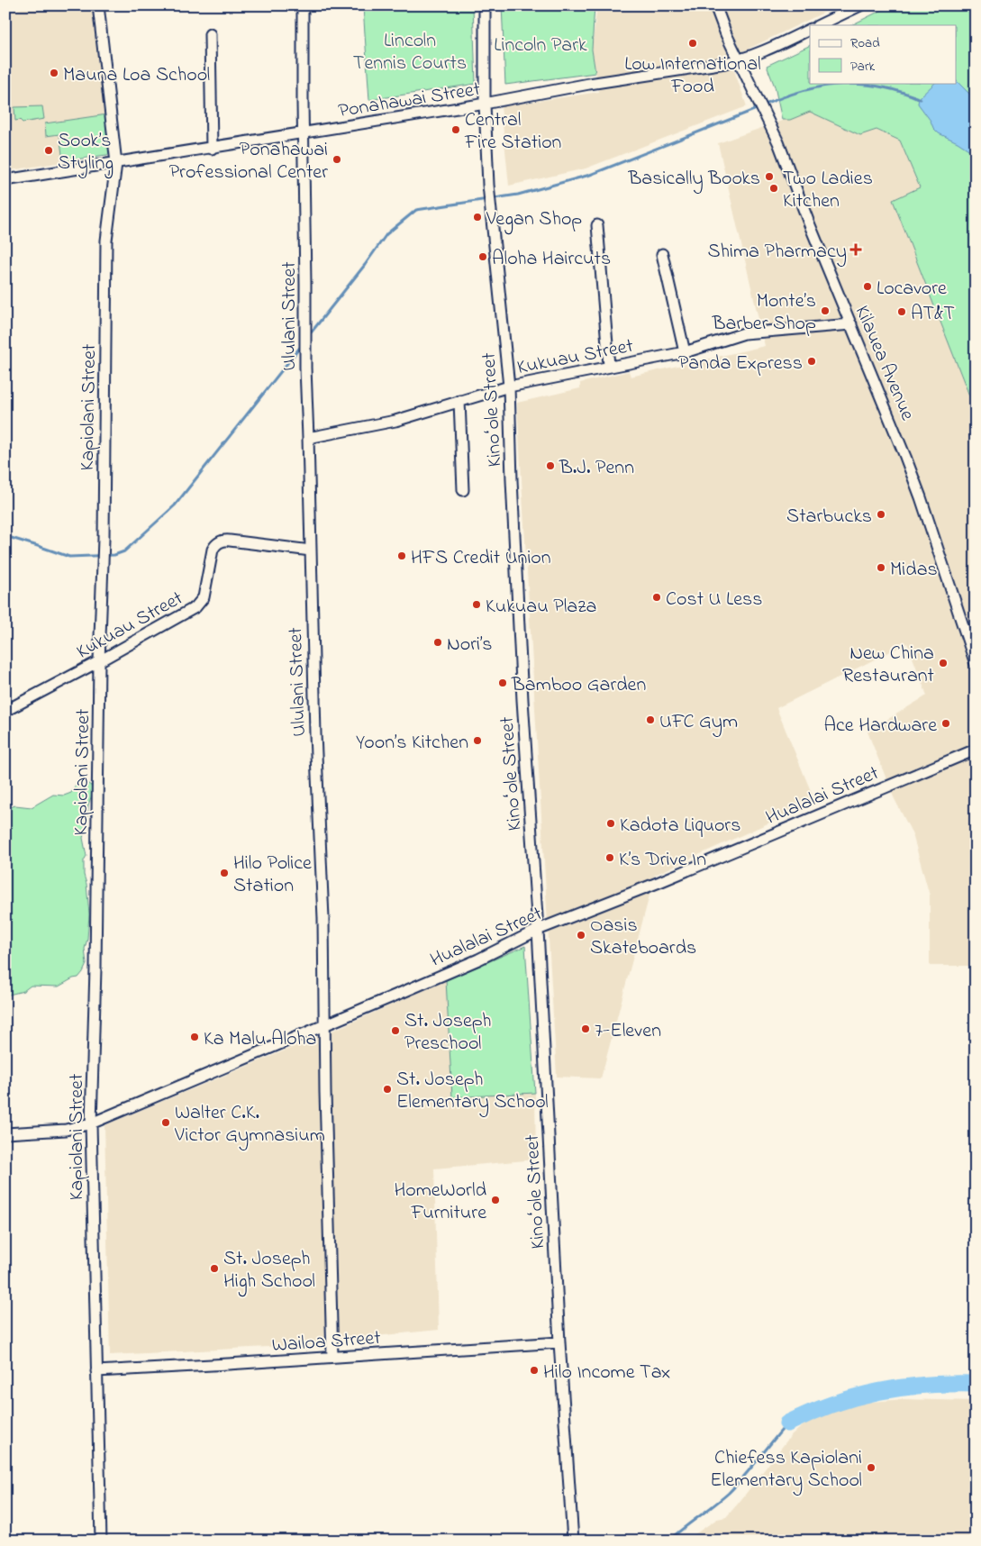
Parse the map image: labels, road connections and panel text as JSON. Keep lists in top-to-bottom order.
{
  "streets": {
    "street": [
      "Ponahawai Street",
      "Ululani Street",
      "Kukuau Street",
      "Kilauea Avenue",
      "Kapiolani Street",
      "Kinoʻole Street",
      "Hualalai Street",
      "Wailoa Street"
    ]
  },
  "crossings": [
    ["Ponahawai Street", "Ululani Street"],
    ["Ponahawai Street", "Kilauea Avenue"],
    ["Ponahawai Street", "Kapiolani Street"],
    ["Ponahawai Street", "Kinoʻole Street"],
    ["Ululani Street", "Kukuau Street"],
    ["Ululani Street", "Hualalai Street"],
    ["Ululani Street", "Wailoa Street"],
    ["Kukuau Street", "Kilauea Avenue"],
    ["Kukuau Street", "Kapiolani Street"],
    ["Kukuau Street", "Kinoʻole Street"],
    ["Kapiolani Street", "Hualalai Street"],
    ["Kapiolani Street", "Wailoa Street"],
    ["Kinoʻole Street", "Hualalai Street"],
    ["Kinoʻole Street", "Wailoa Street"]
  ],
  "parks": ["Lincoln Tennis Courts", "Lincoln Park"],
  "places": {
    "other": [
      "Low International Food",
      "Mauna Loa School",
      "Central Fire Station",
      "Sook’s Styling",
      "Ponahawai Professional Center",
      "Basically Books",
      "Two Ladies Kitchen",
      "Vegan Shop",
      "Aloha Haircuts",
      "Locavore",
      "Monte’s Barber Shop",
      "AT&T",
      "Panda Express",
      "B.J. Penn",
      "Starbucks",
      "HFS Credit Union",
      "Midas",
      "Cost U Less",
      "Kukuau Plaza",
      "Nori’s",
      "New China Restaurant",
      "Bamboo Garden",
      "UFC Gym",
      "Ace Hardware",
      "Yoon’s Kitchen",
      "Kadota Liquors",
      "K’s Drive In",
      "Hilo Police Station",
      "Oasis Skateboards",
      "7-Eleven",
      "St. Joseph Preschool",
      "Ka Malu Aloha",
      "St. Joseph Elementary School",
      "Walter C.K. Victor Gymnasium",
      "HomeWorld Furniture",
      "St. Joseph High School",
      "Hilo Income Tax",
      "Chiefess Kapiolani Elementary School"
    ],
    "health": ["Shima Pharmacy"]
  },
  "legend": ["Road", "Park"]
}
